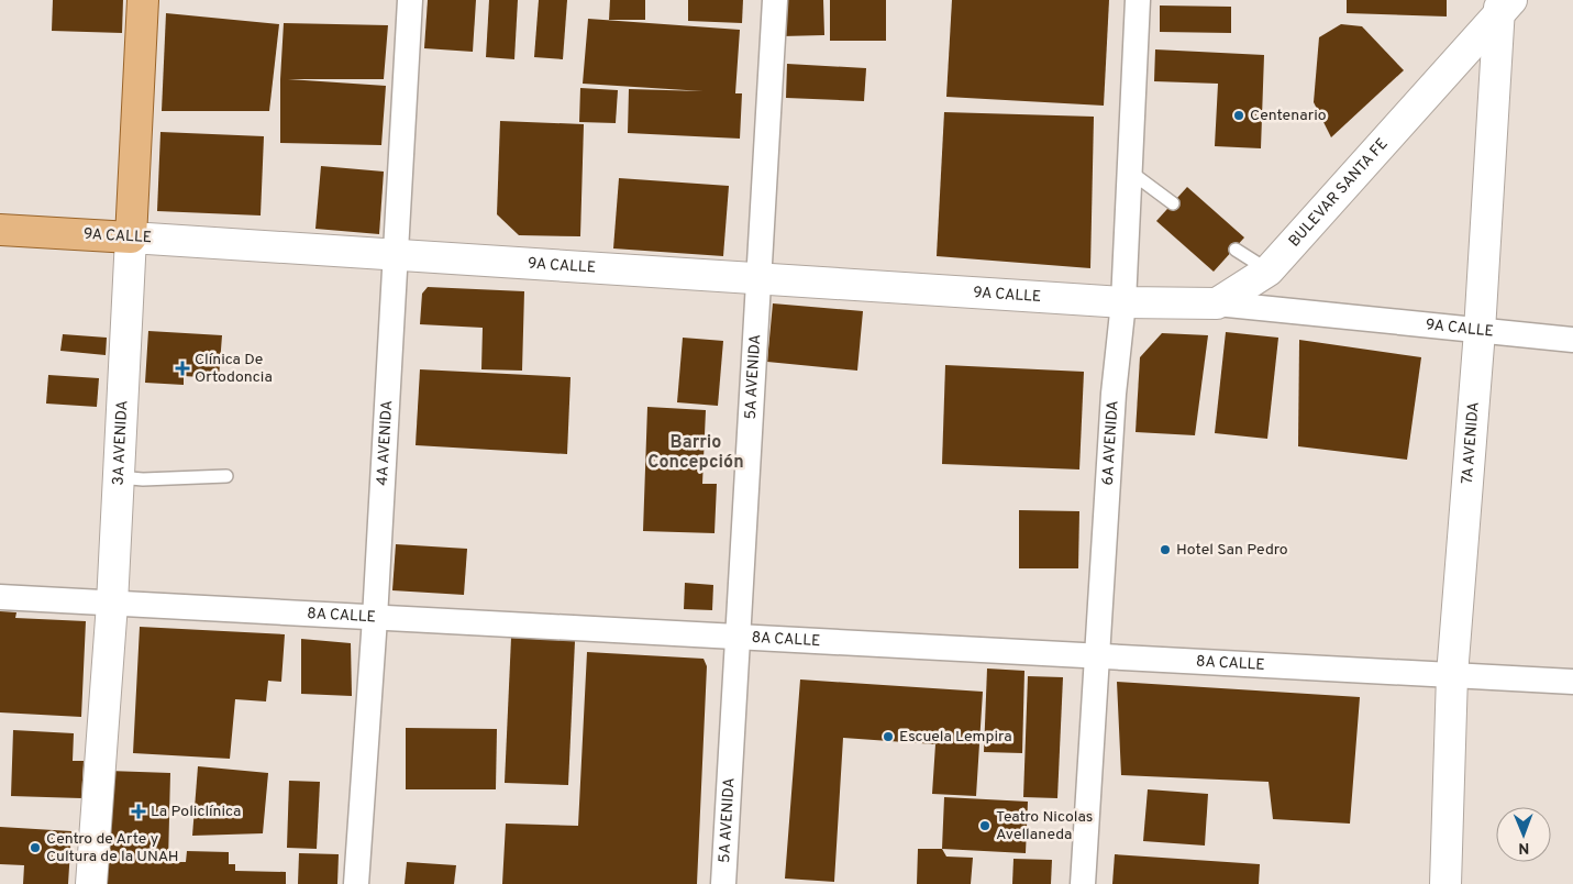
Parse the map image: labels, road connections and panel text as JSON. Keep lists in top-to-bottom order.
{
  "streets": {
    "main road": ["9A CALLE", "3A AVENIDA"],
    "street": [
      "BULEVAR SANTA FE",
      "5A AVENIDA",
      "4A AVENIDA",
      "6A AVENIDA",
      "7A AVENIDA",
      "8A CALLE"
    ]
  },
  "crossings": [
    ["BULEVAR SANTA FE", "9A CALLE"],
    ["BULEVAR SANTA FE", "7A AVENIDA"],
    ["9A CALLE", "5A AVENIDA"],
    ["9A CALLE", "3A AVENIDA"],
    ["9A CALLE", "4A AVENIDA"],
    ["9A CALLE", "6A AVENIDA"],
    ["9A CALLE", "7A AVENIDA"],
    ["5A AVENIDA", "8A CALLE"],
    ["3A AVENIDA", "8A CALLE"],
    ["4A AVENIDA", "8A CALLE"],
    ["6A AVENIDA", "8A CALLE"],
    ["7A AVENIDA", "8A CALLE"]
  ],
  "districts": ["Barrio Concepción"],
  "places": {
    "other": [
      "Centenario",
      "Hotel San Pedro",
      "Escuela Lempira",
      "Teatro Nicolas Avellaneda",
      "Centro de Arte y Cultura de la UNAH"
    ],
    "health": ["Clínica De Ortodoncia", "La Policlínica"]
  },
  "north": "bottom"
}
